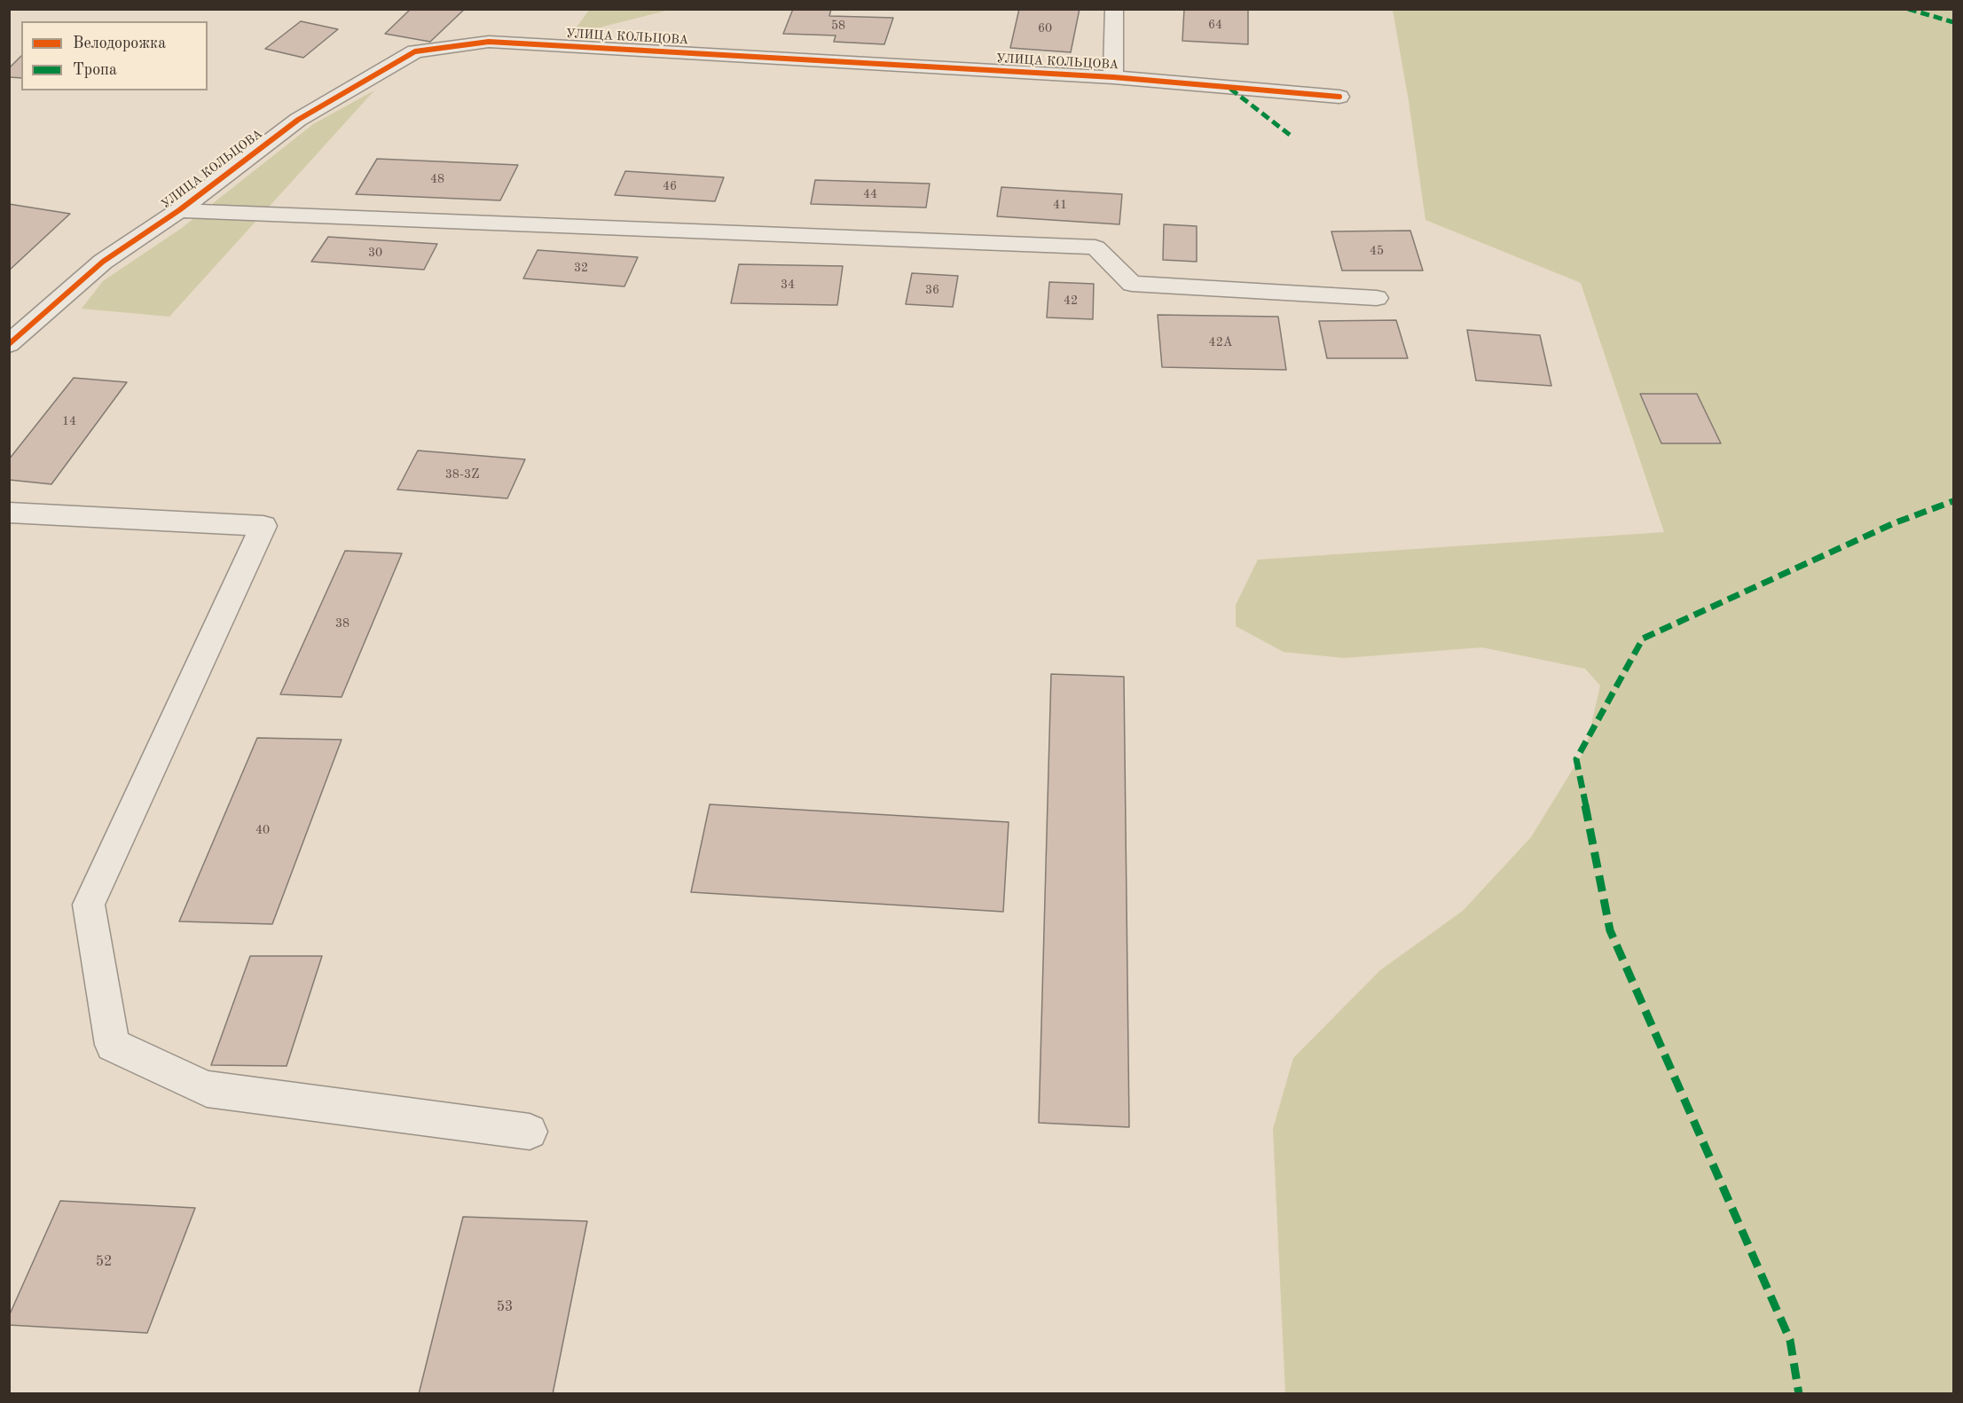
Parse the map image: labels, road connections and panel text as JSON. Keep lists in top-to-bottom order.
{
  "streets": {
    "street": ["УЛИЦА КОЛЬЦОВА"]
  },
  "house_numbers": [
    "64",
    "58",
    "60",
    "48",
    "46",
    "44",
    "41",
    "45",
    "30",
    "32",
    "34",
    "36",
    "42",
    "42А",
    "14",
    "38-3Z",
    "38",
    "40",
    "52",
    "53"
  ],
  "legend": ["Велодорожка", "Тропа"]
}
